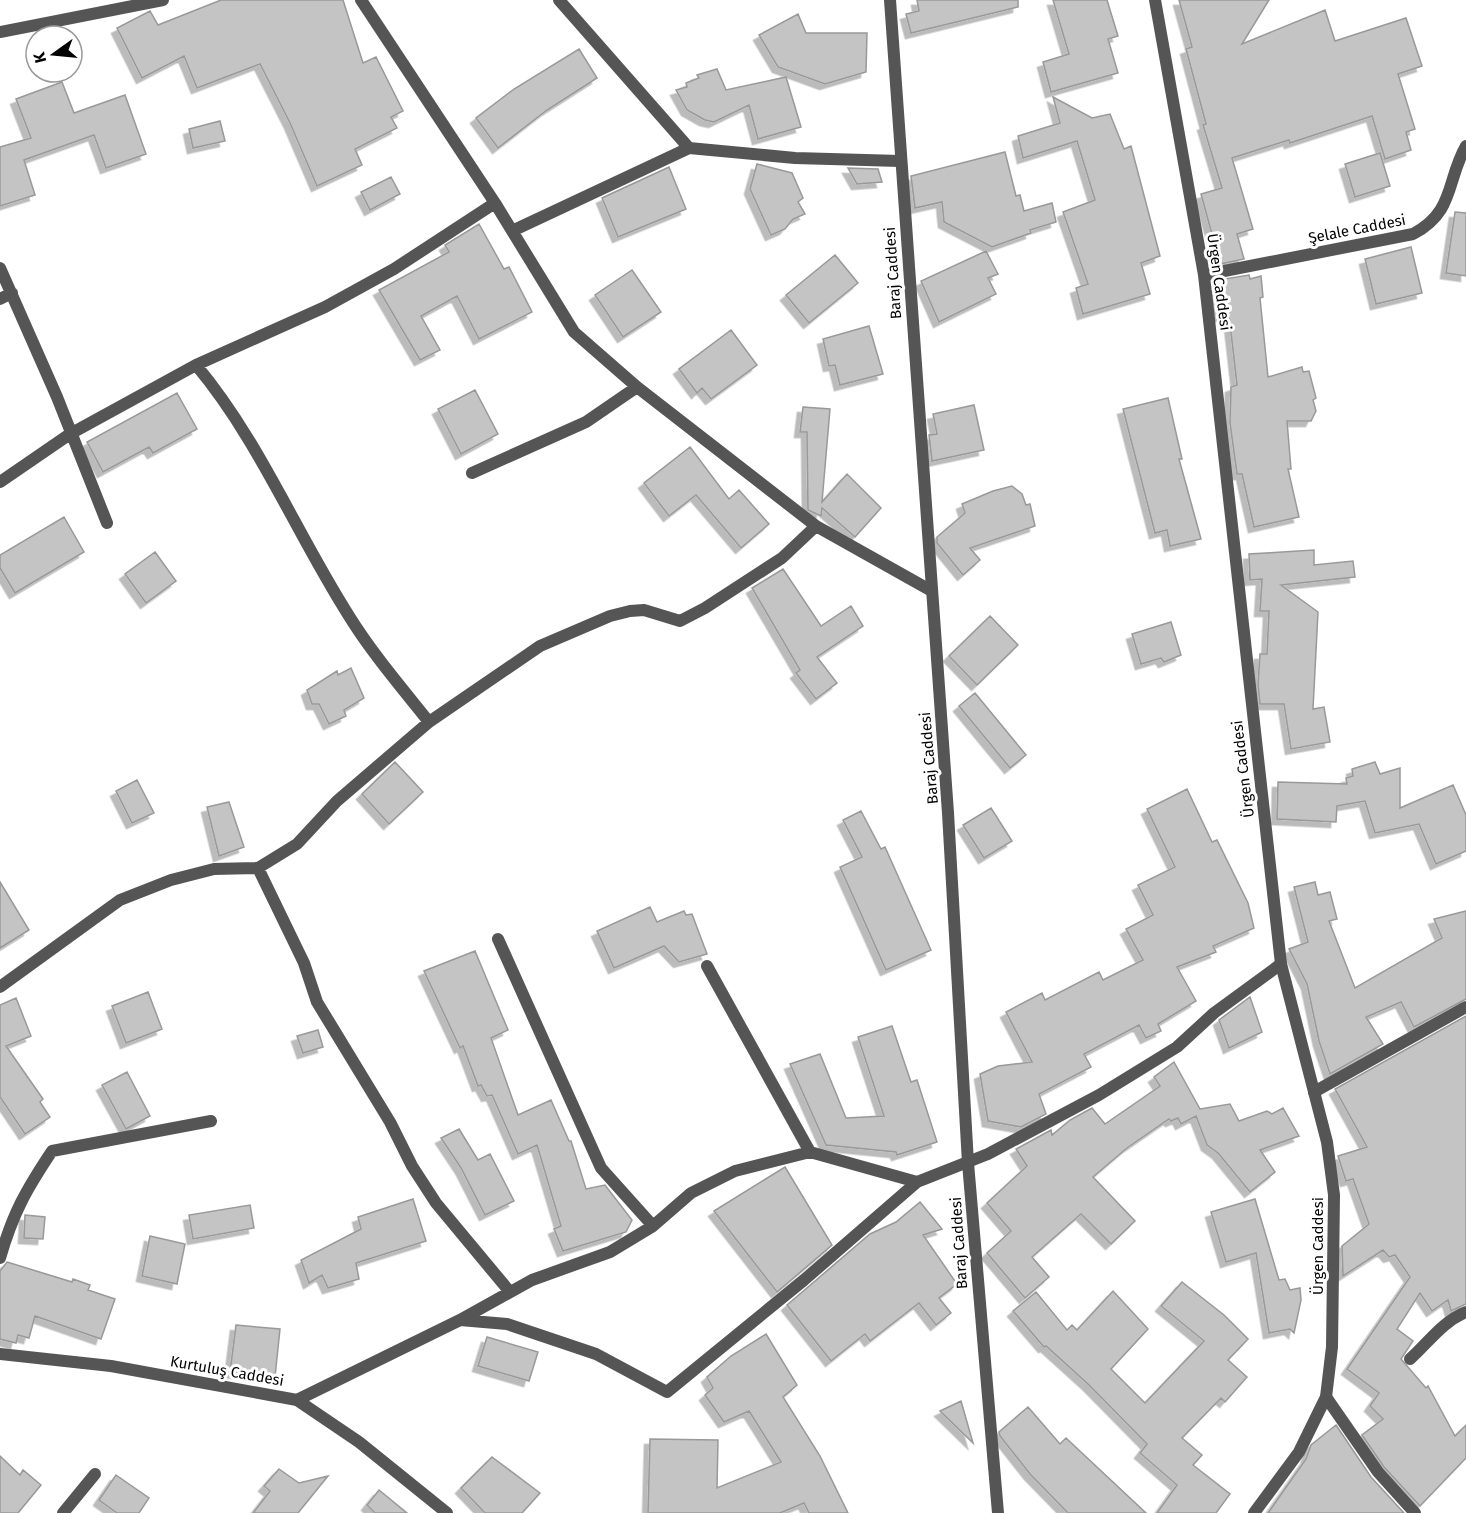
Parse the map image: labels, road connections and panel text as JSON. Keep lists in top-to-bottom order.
{
  "streets": {
    "street": [
      "Şelale Caddesi",
      "Baraj Caddesi",
      "Ürgen Caddesi",
      "Kurtuluş Caddesi"
    ]
  },
  "crossings": [
    ["Şelale Caddesi", "Ürgen Caddesi"]
  ],
  "north": "left"
}
